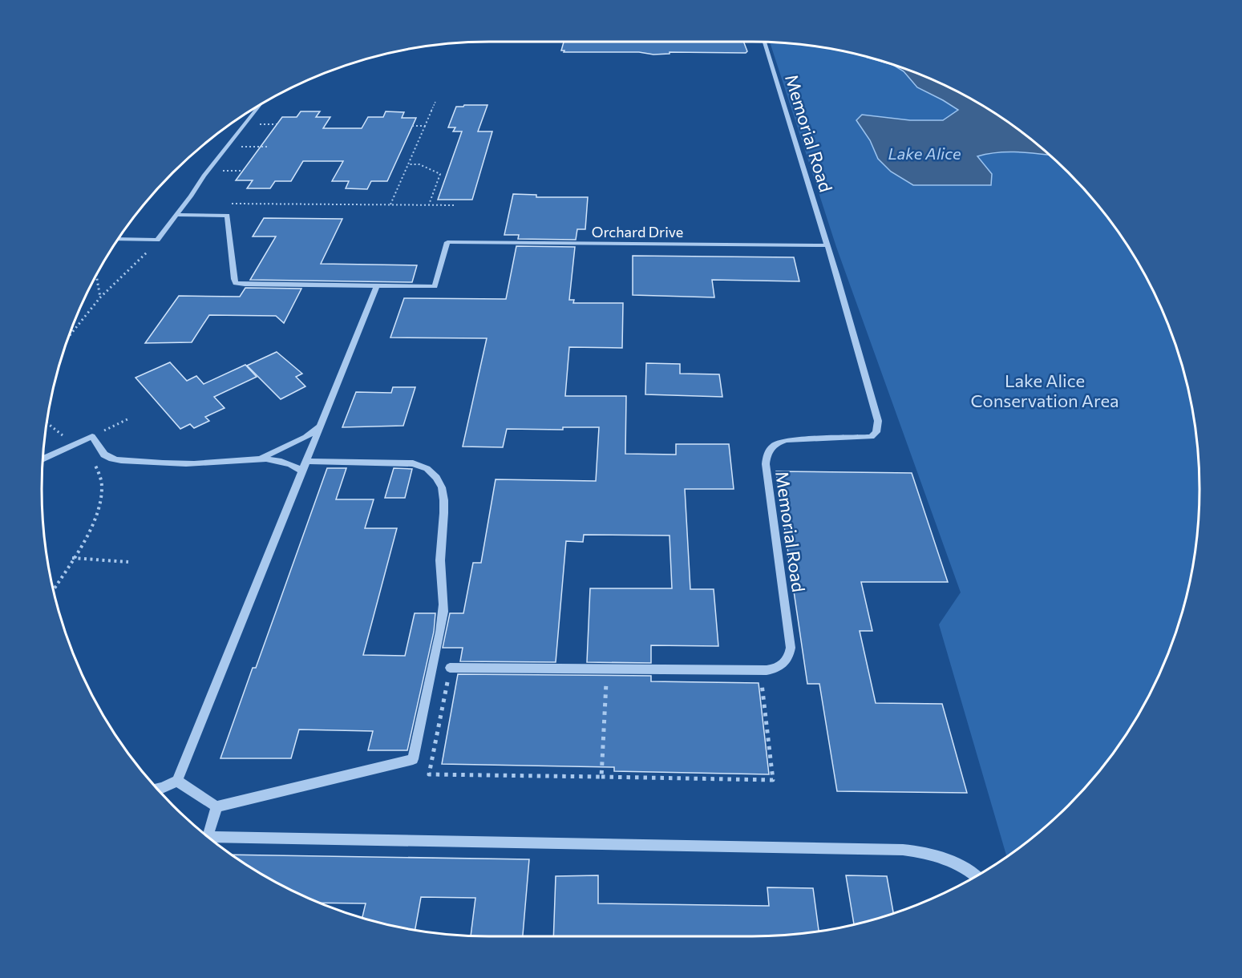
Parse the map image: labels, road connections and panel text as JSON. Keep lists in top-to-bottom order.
{
  "streets": {
    "street": ["Memorial Road", "Orchard Drive"]
  },
  "crossings": [
    ["Memorial Road", "Orchard Drive"]
  ],
  "water": ["Lake Alice"],
  "parks": ["Lake Alice Conservation Area"]
}
